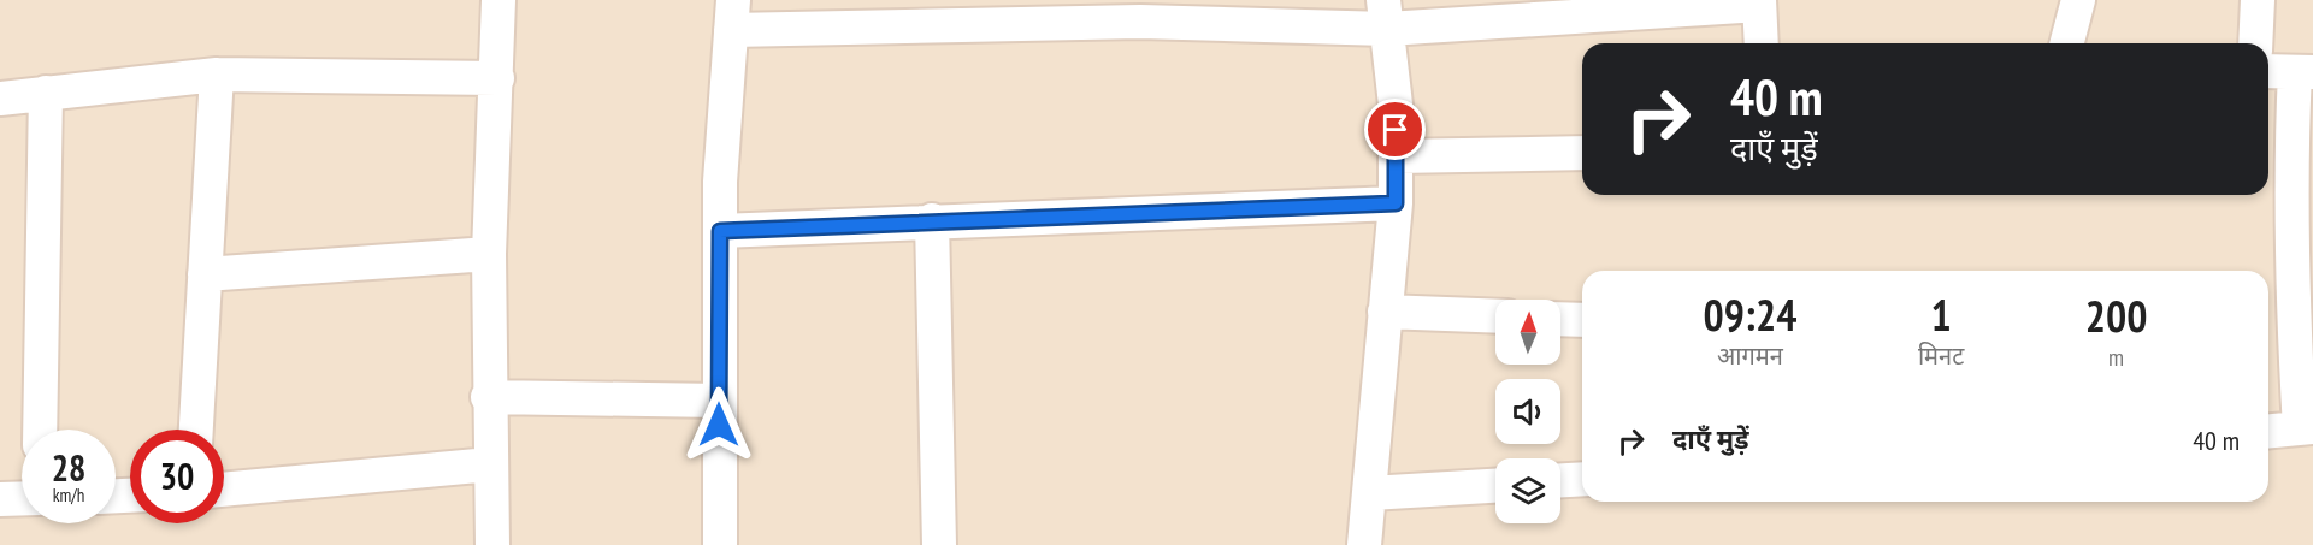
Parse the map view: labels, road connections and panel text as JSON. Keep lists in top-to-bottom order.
{
  "north": "top",
  "page": {
    "turn": ["40 m", "दाएँ मुड़ें"],
    "eta": [
      "09:24",
      "आगमन",
      "1",
      "मिनट",
      "200",
      "m"
    ],
    "list": [
      {
        "name": "दाएँ मुड़ें",
        "value": "40 m"
      }
    ],
    "speed": "28 km/h",
    "limit": "30"
  }
}
